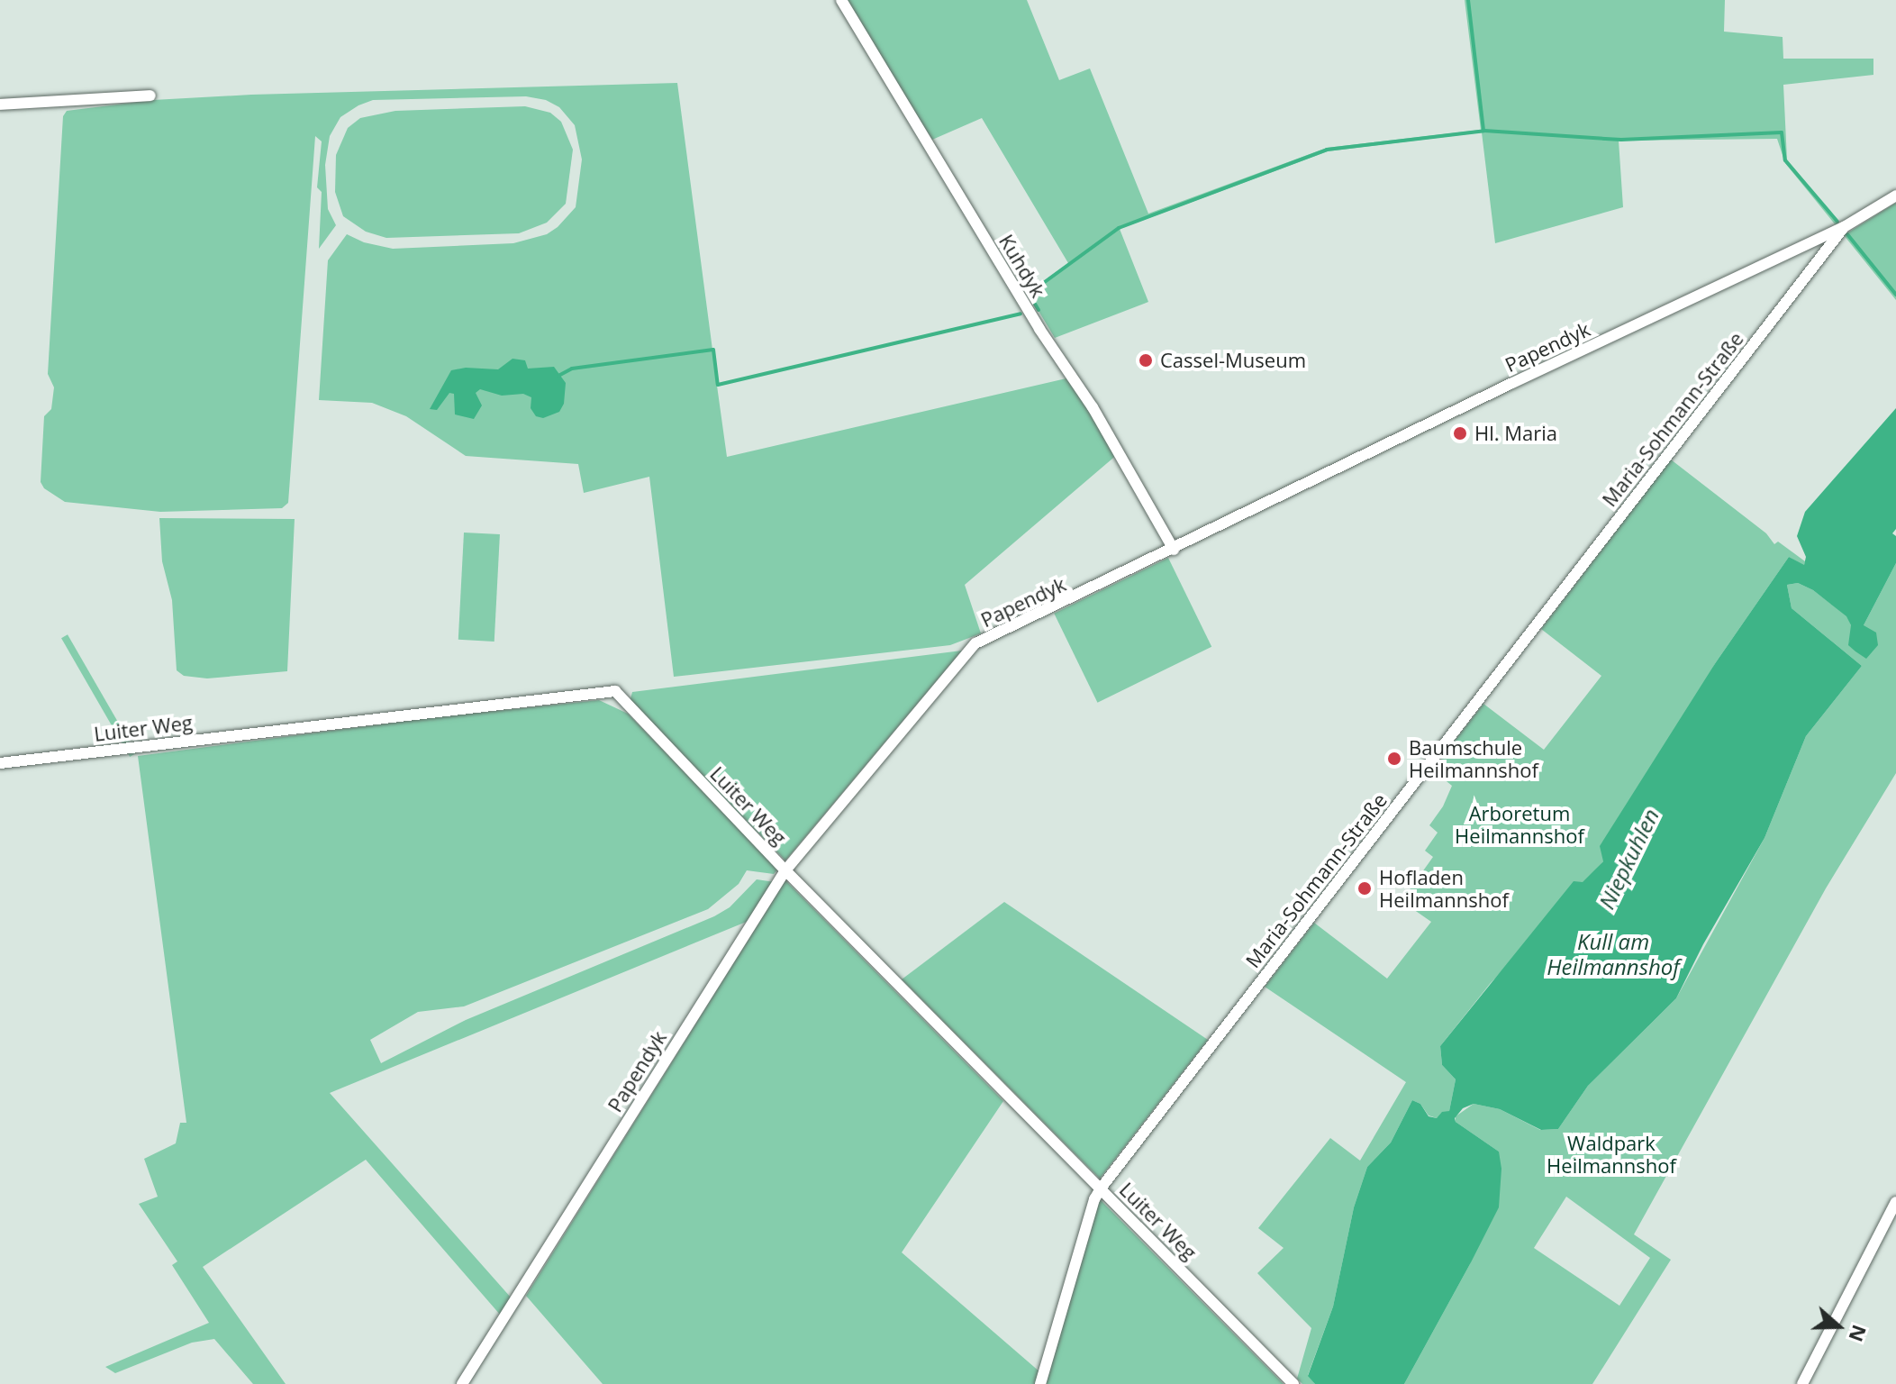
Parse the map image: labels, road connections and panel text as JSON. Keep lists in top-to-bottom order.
{
  "streets": {
    "street": [
      "Kuhdyk",
      "Papendyk",
      "Maria-Sohmann-Straße",
      "Luiter Weg"
    ]
  },
  "crossings": [
    ["Kuhdyk", "Papendyk"],
    ["Papendyk", "Maria-Sohmann-Straße"],
    ["Papendyk", "Luiter Weg"],
    ["Maria-Sohmann-Straße", "Luiter Weg"]
  ],
  "water": ["Niepkuhlen", "Kull am Heilmannshof"],
  "parks": ["Arboretum Heilmannshof", "Waldpark Heilmannshof"],
  "places": [
    "Cassel-Museum",
    "Hl. Maria",
    "Baumschule Heilmannshof",
    "Hofladen Heilmannshof"
  ],
  "north": "right"
}
